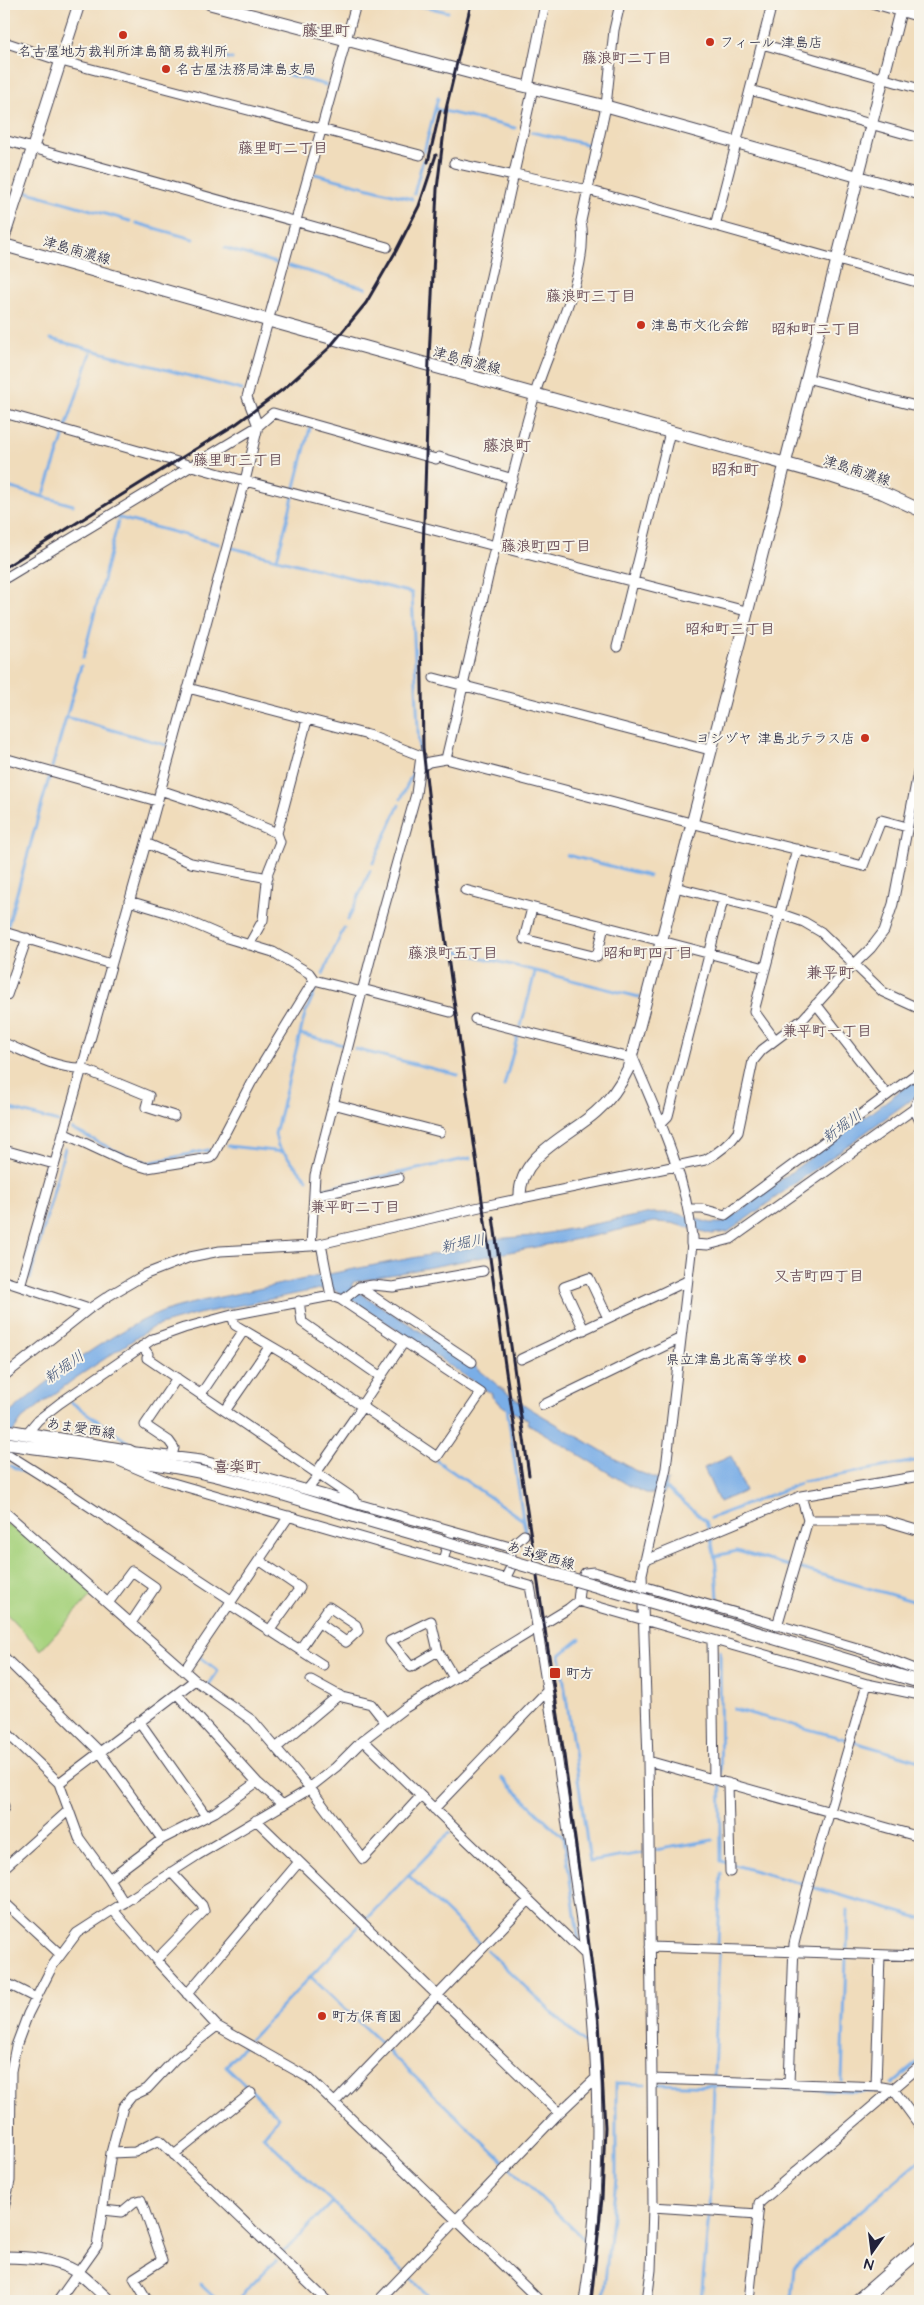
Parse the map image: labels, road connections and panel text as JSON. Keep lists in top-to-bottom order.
{
  "streets": {
    "main road": ["津島南濃線", "あま愛西線"]
  },
  "districts": [
    "藤里町",
    "藤浪町二丁目",
    "藤里町二丁目",
    "藤浪町三丁目",
    "昭和町二丁目",
    "藤浪町",
    "藤里町三丁目",
    "昭和町",
    "藤浪町四丁目",
    "昭和町三丁目",
    "藤浪町五丁目",
    "昭和町四丁目",
    "兼平町",
    "兼平町一丁目",
    "兼平町二丁目",
    "又吉町四丁目",
    "喜楽町"
  ],
  "water": ["新堀川"],
  "places": {
    "other": [
      "名古屋地方裁判所津島簡易裁判所",
      "フィール 津島店",
      "名古屋法務局津島支局",
      "津島市文化会館",
      "ヨシヅヤ 津島北テラス店",
      "県立津島北高等学校",
      "町方保育園"
    ],
    "transit": ["町方"]
  },
  "north": "bottom"
}
